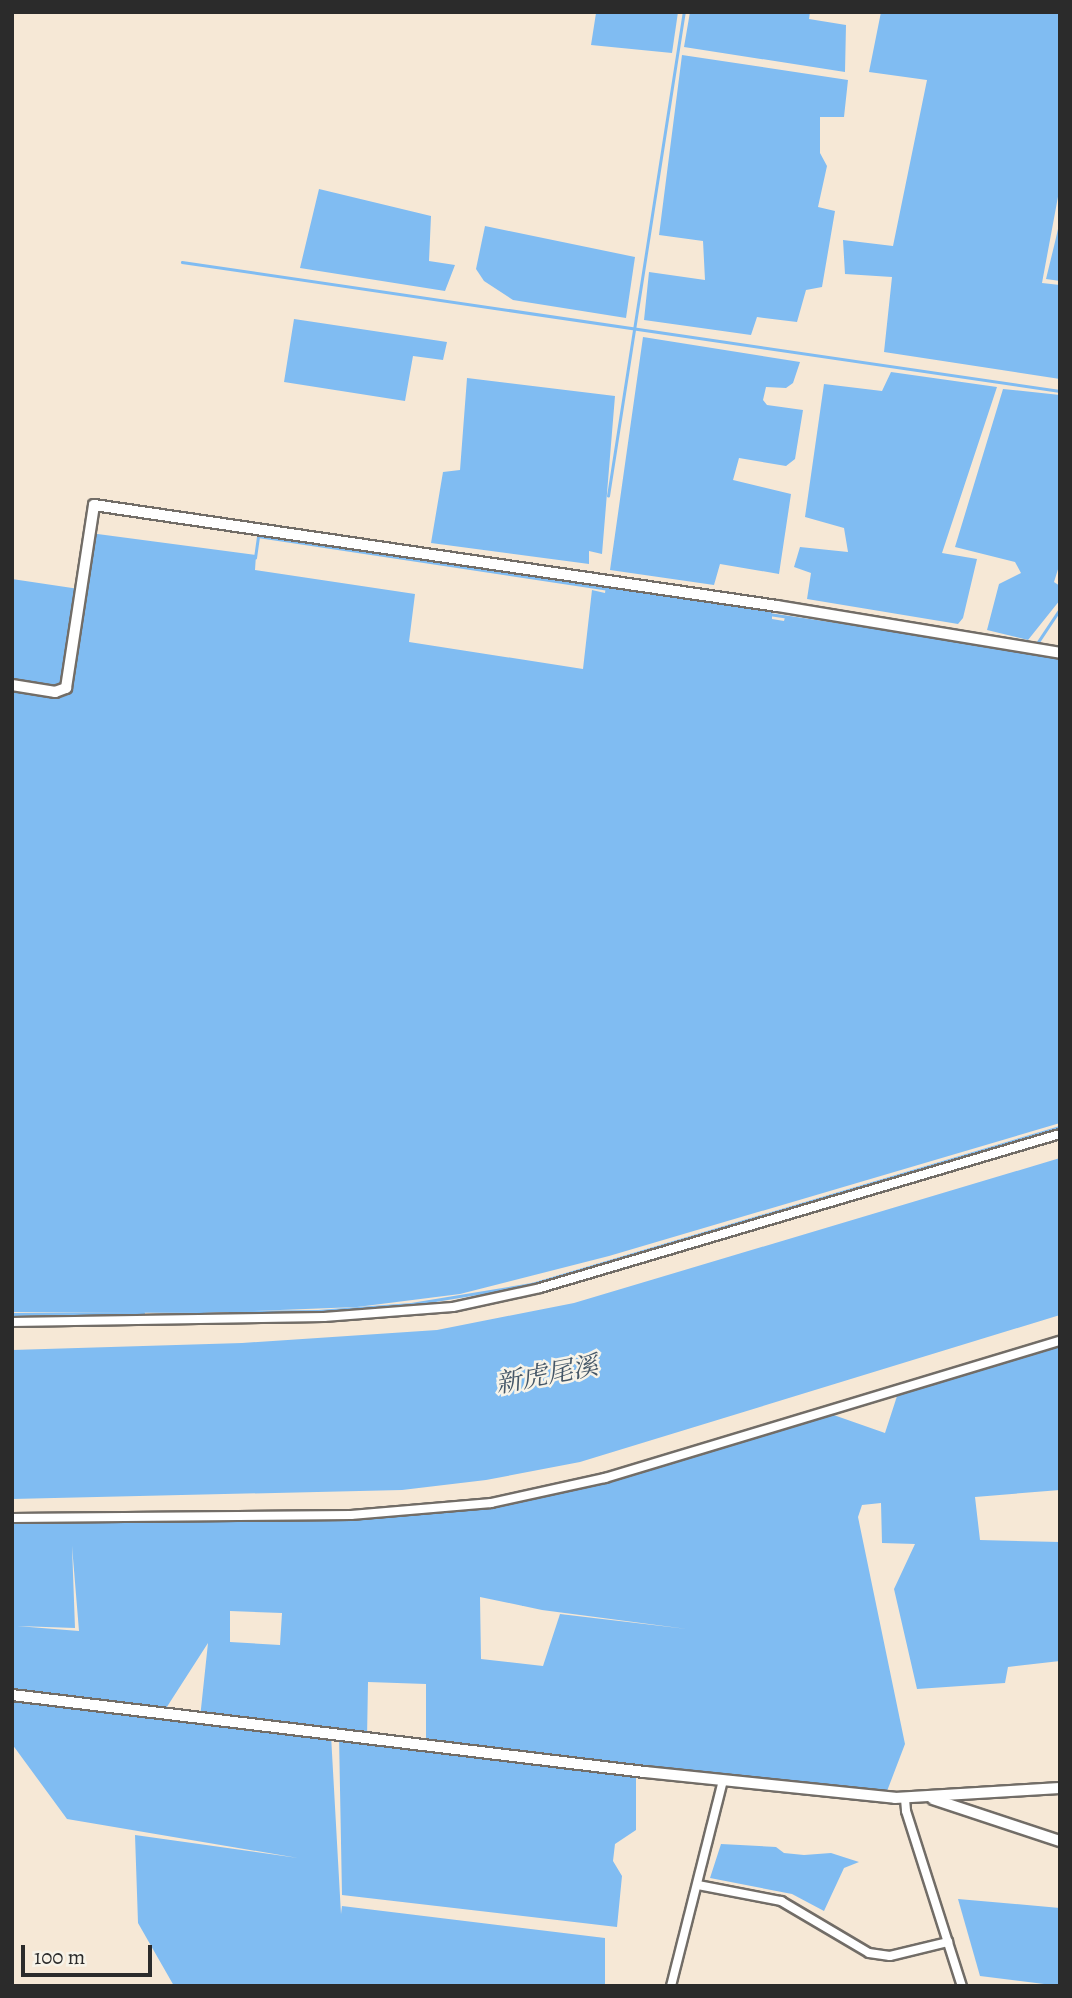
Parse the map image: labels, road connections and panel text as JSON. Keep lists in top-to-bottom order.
{
  "water": ["新虎尾溪"],
  "scale_bar": "100 m"
}
